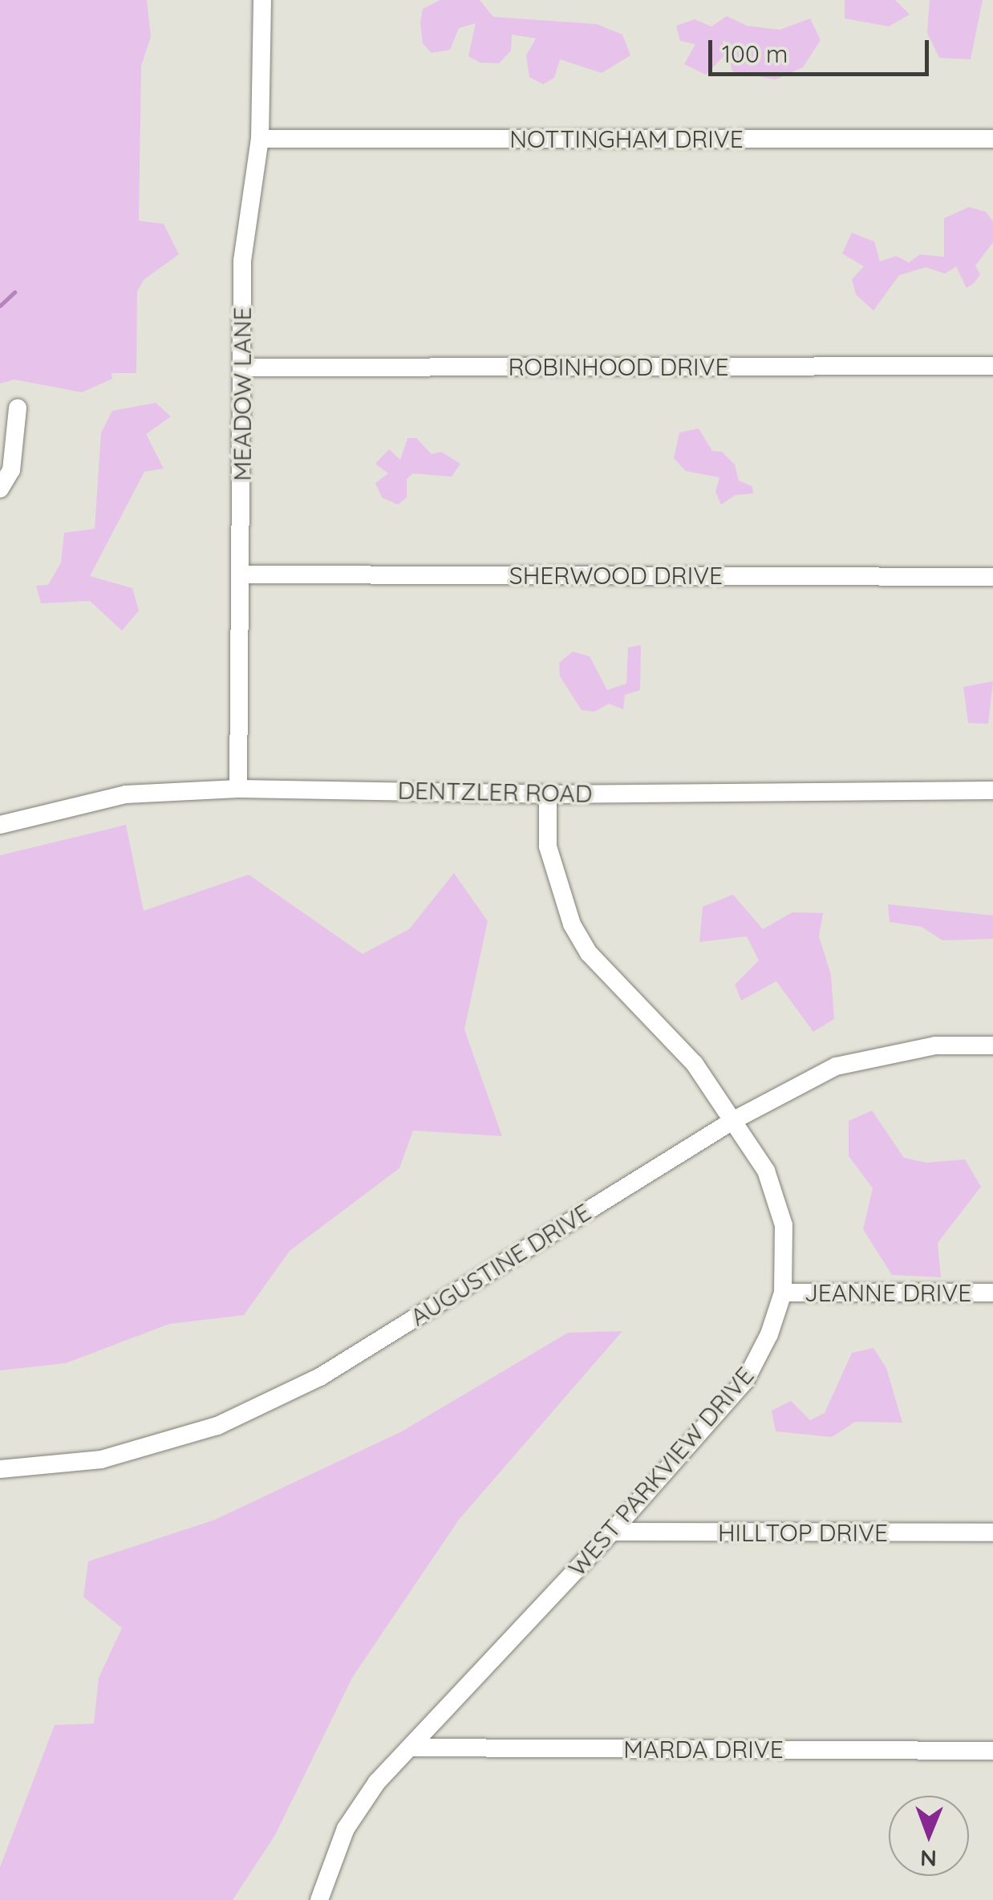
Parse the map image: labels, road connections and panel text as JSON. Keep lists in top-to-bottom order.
{
  "streets": {
    "street": [
      "NOTTINGHAM DRIVE",
      "ROBINHOOD DRIVE",
      "MEADOW LANE",
      "SHERWOOD DRIVE",
      "DENTZLER ROAD",
      "AUGUSTINE DRIVE",
      "JEANNE DRIVE",
      "WEST PARKVIEW DRIVE",
      "HILLTOP DRIVE",
      "MARDA DRIVE"
    ]
  },
  "crossings": [
    ["NOTTINGHAM DRIVE", "MEADOW LANE"],
    ["ROBINHOOD DRIVE", "MEADOW LANE"],
    ["MEADOW LANE", "SHERWOOD DRIVE"],
    ["MEADOW LANE", "DENTZLER ROAD"],
    ["DENTZLER ROAD", "WEST PARKVIEW DRIVE"],
    ["AUGUSTINE DRIVE", "WEST PARKVIEW DRIVE"],
    ["JEANNE DRIVE", "WEST PARKVIEW DRIVE"],
    ["WEST PARKVIEW DRIVE", "HILLTOP DRIVE"],
    ["WEST PARKVIEW DRIVE", "MARDA DRIVE"]
  ],
  "scale_bar": "100 m",
  "north": "bottom"
}
